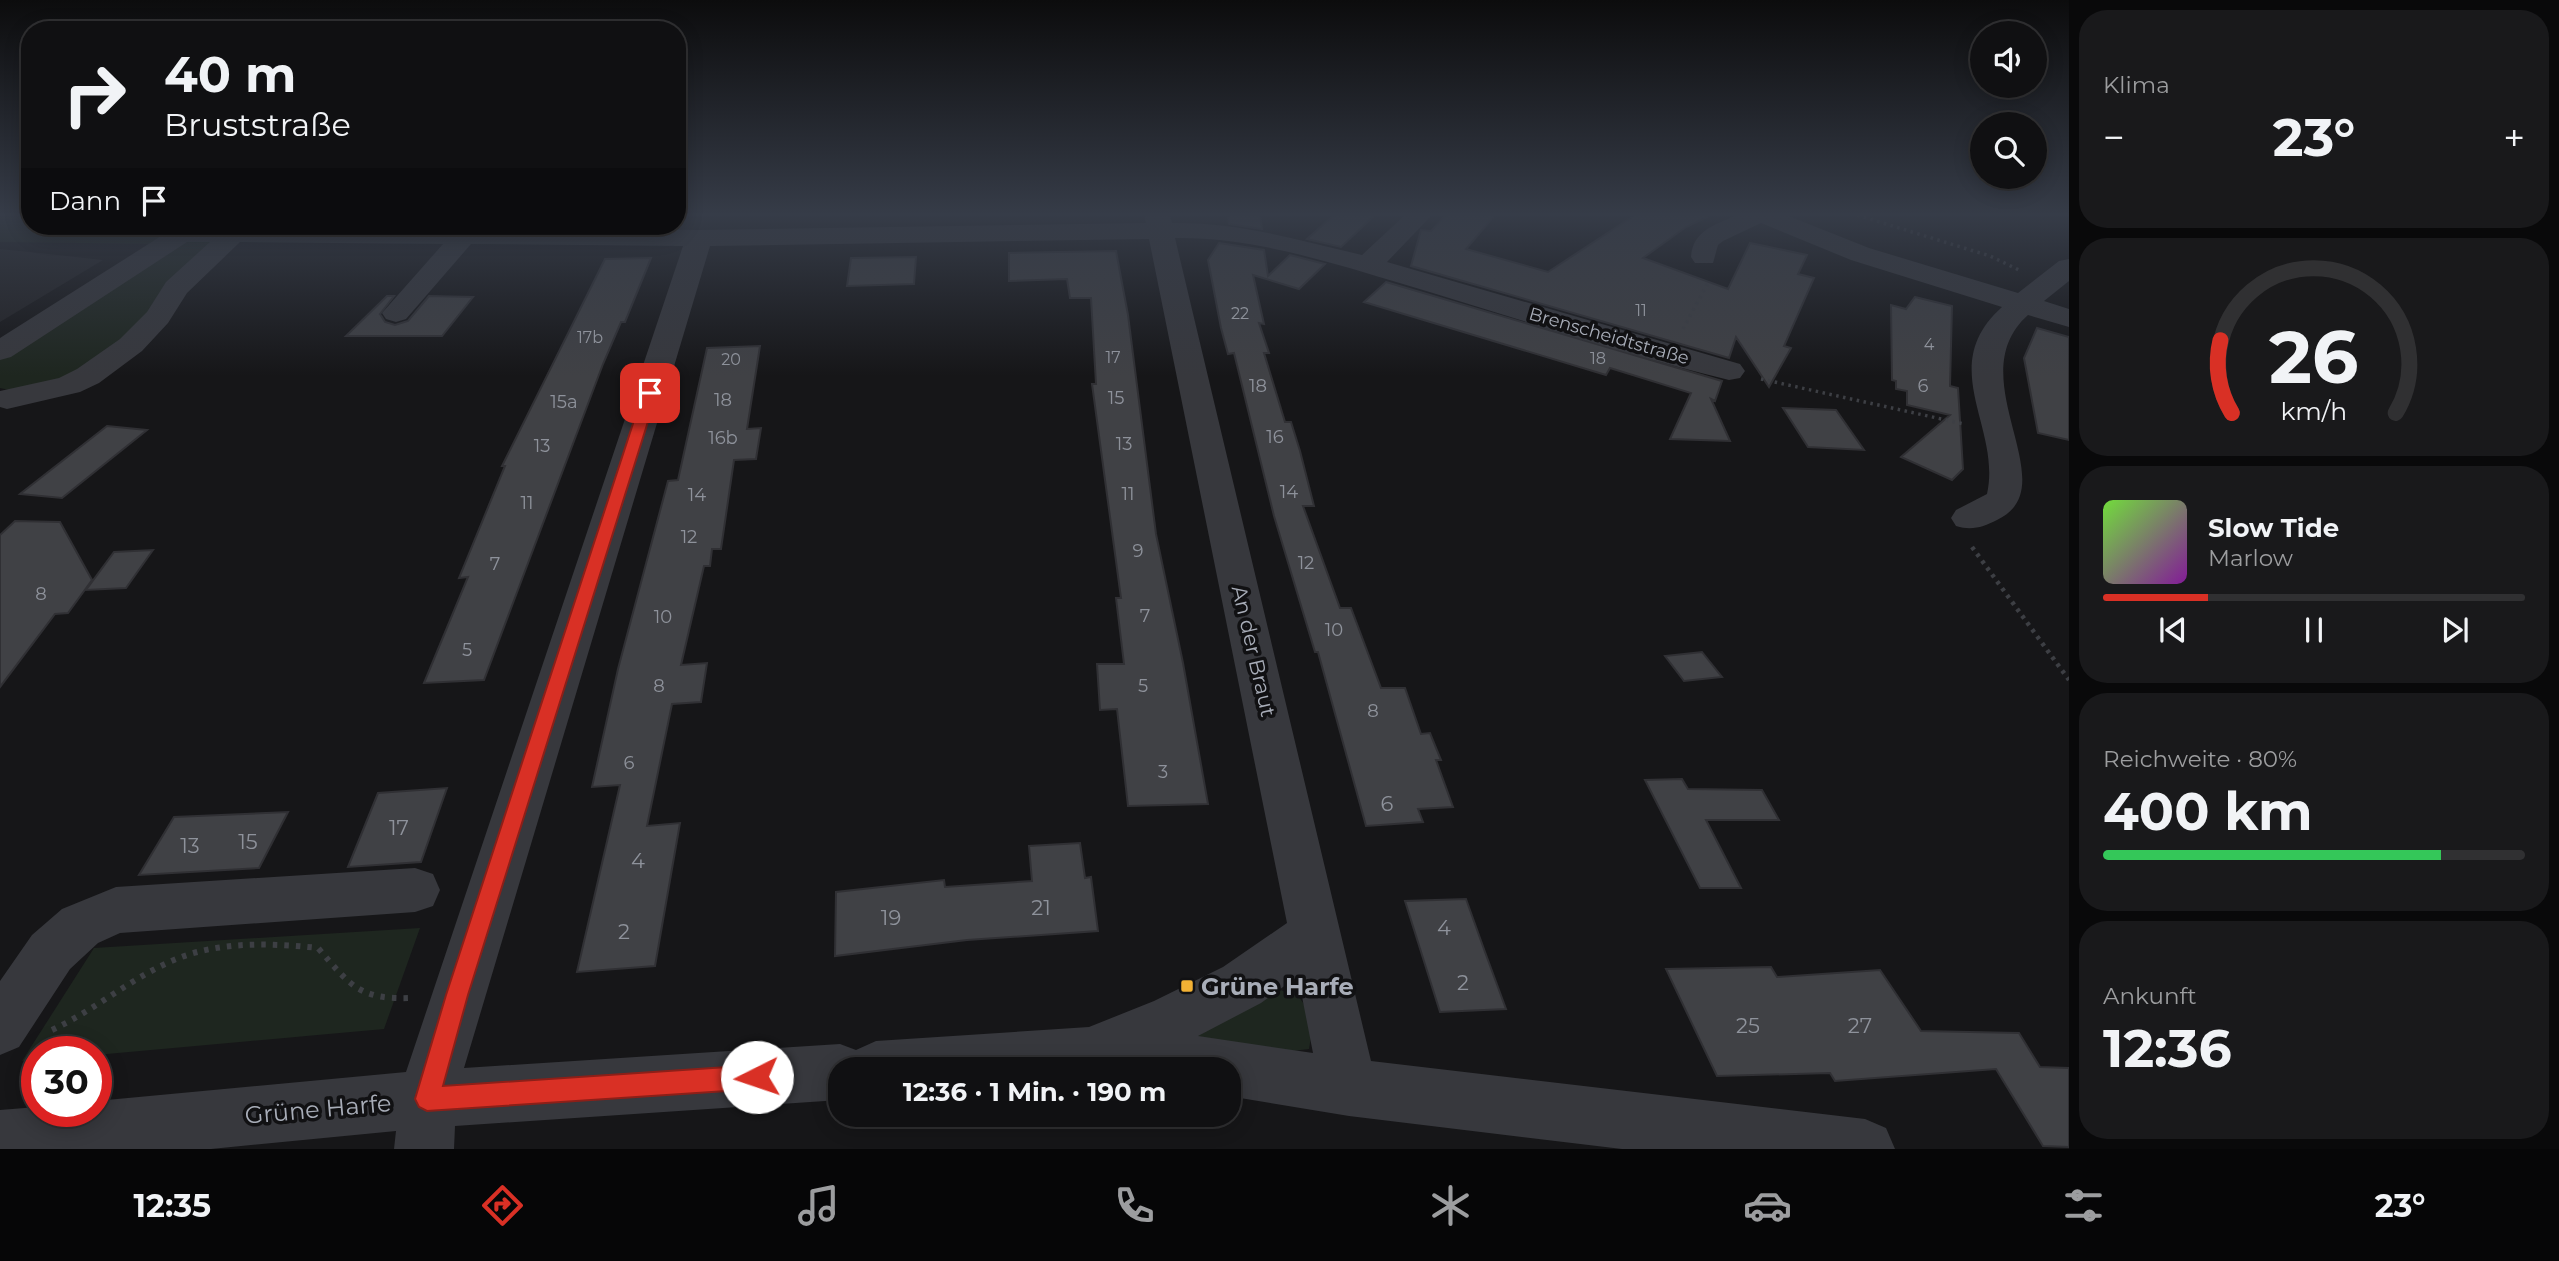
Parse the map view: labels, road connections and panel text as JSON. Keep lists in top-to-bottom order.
{
  "streets": {
    "street": ["Brenscheidtstraße", "An der Braut", "Grüne Harfe"]
  },
  "places": {
    "transit": ["Grüne Harfe"]
  },
  "house_numbers": [
    "11",
    "22",
    "17b",
    "4",
    "17",
    "18",
    "20",
    "18",
    "6",
    "15",
    "18",
    "15a",
    "16",
    "16b",
    "13",
    "13",
    "14",
    "11",
    "14",
    "11",
    "12",
    "9",
    "12",
    "7",
    "8",
    "7",
    "10",
    "10",
    "5",
    "8",
    "5",
    "8",
    "6",
    "3",
    "6",
    "17",
    "15",
    "13",
    "4",
    "21",
    "19",
    "4",
    "2",
    "2",
    "25",
    "27"
  ],
  "page": {
    "tile": [
      "Klima",
      ["Reichweite · 80%", "400 km"],
      ["Ankunft", "12:36"]
    ],
    "turn": ["40 m", "Bruststraße"],
    "heat": ["−", "23°", "+"],
    "then": "Dann",
    "song": ["Slow Tide", "Marlow"],
    "limit": "30",
    "trip": "12:36 · 1 Min. · 190 m",
    "tabs": ["12:35", "23°"],
    "gauge": ["26", "km/h"]
  }
}
